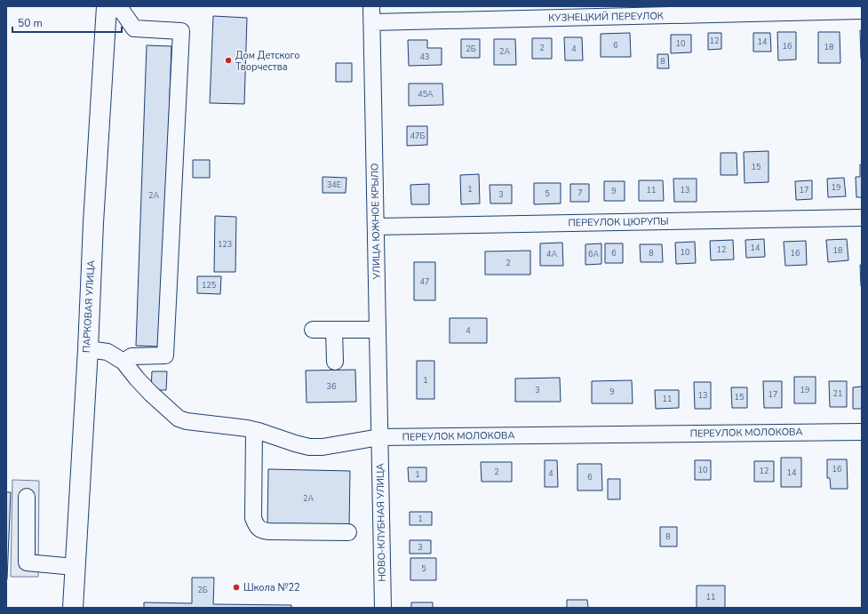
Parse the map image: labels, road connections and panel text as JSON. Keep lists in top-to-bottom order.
{
  "streets": {
    "main road": ["ПАРКОВАЯ УЛИЦА"],
    "street": [
      "КУЗНЕЦКИЙ ПЕРЕУЛОК",
      "УЛИЦА ЮЖНОЕ КРЫЛО",
      "ПЕРЕУЛОК ЦЮРУПЫ",
      "ПЕРЕУЛОК МОЛОКОВА",
      "НОВО-КЛУБНАЯ УЛИЦА"
    ]
  },
  "crossings": [
    ["КУЗНЕЦКИЙ ПЕРЕУЛОК", "УЛИЦА ЮЖНОЕ КРЫЛО"],
    ["УЛИЦА ЮЖНОЕ КРЫЛО", "ПЕРЕУЛОК ЦЮРУПЫ"],
    ["УЛИЦА ЮЖНОЕ КРЫЛО", "ПЕРЕУЛОК МОЛОКОВА"],
    ["УЛИЦА ЮЖНОЕ КРЫЛО", "НОВО-КЛУБНАЯ УЛИЦА"],
    ["ПАРКОВАЯ УЛИЦА", "ПЕРЕУЛОК МОЛОКОВА"],
    ["ПЕРЕУЛОК МОЛОКОВА", "НОВО-КЛУБНАЯ УЛИЦА"]
  ],
  "places": ["Дом Детского Творчества", "Школа №22"],
  "house_numbers": [
    "12",
    "14",
    "10",
    "6",
    "16",
    "18",
    "2",
    "2Б",
    "4",
    "2А",
    "43",
    "8",
    "45А",
    "47Б",
    "15",
    "34Е",
    "19",
    "1",
    "11",
    "13",
    "17",
    "9",
    "7",
    "5",
    "3",
    "2А",
    "123",
    "14",
    "12",
    "18",
    "10",
    "6",
    "8",
    "16",
    "4А",
    "6А",
    "2",
    "47",
    "125",
    "4",
    "1",
    "36",
    "3",
    "19",
    "9",
    "21",
    "17",
    "13",
    "15",
    "11",
    "16",
    "10",
    "12",
    "2",
    "14",
    "4",
    "1",
    "6",
    "2А",
    "1",
    "8",
    "3",
    "5",
    "2Б",
    "11"
  ],
  "scale_bar": "50 m"
}
